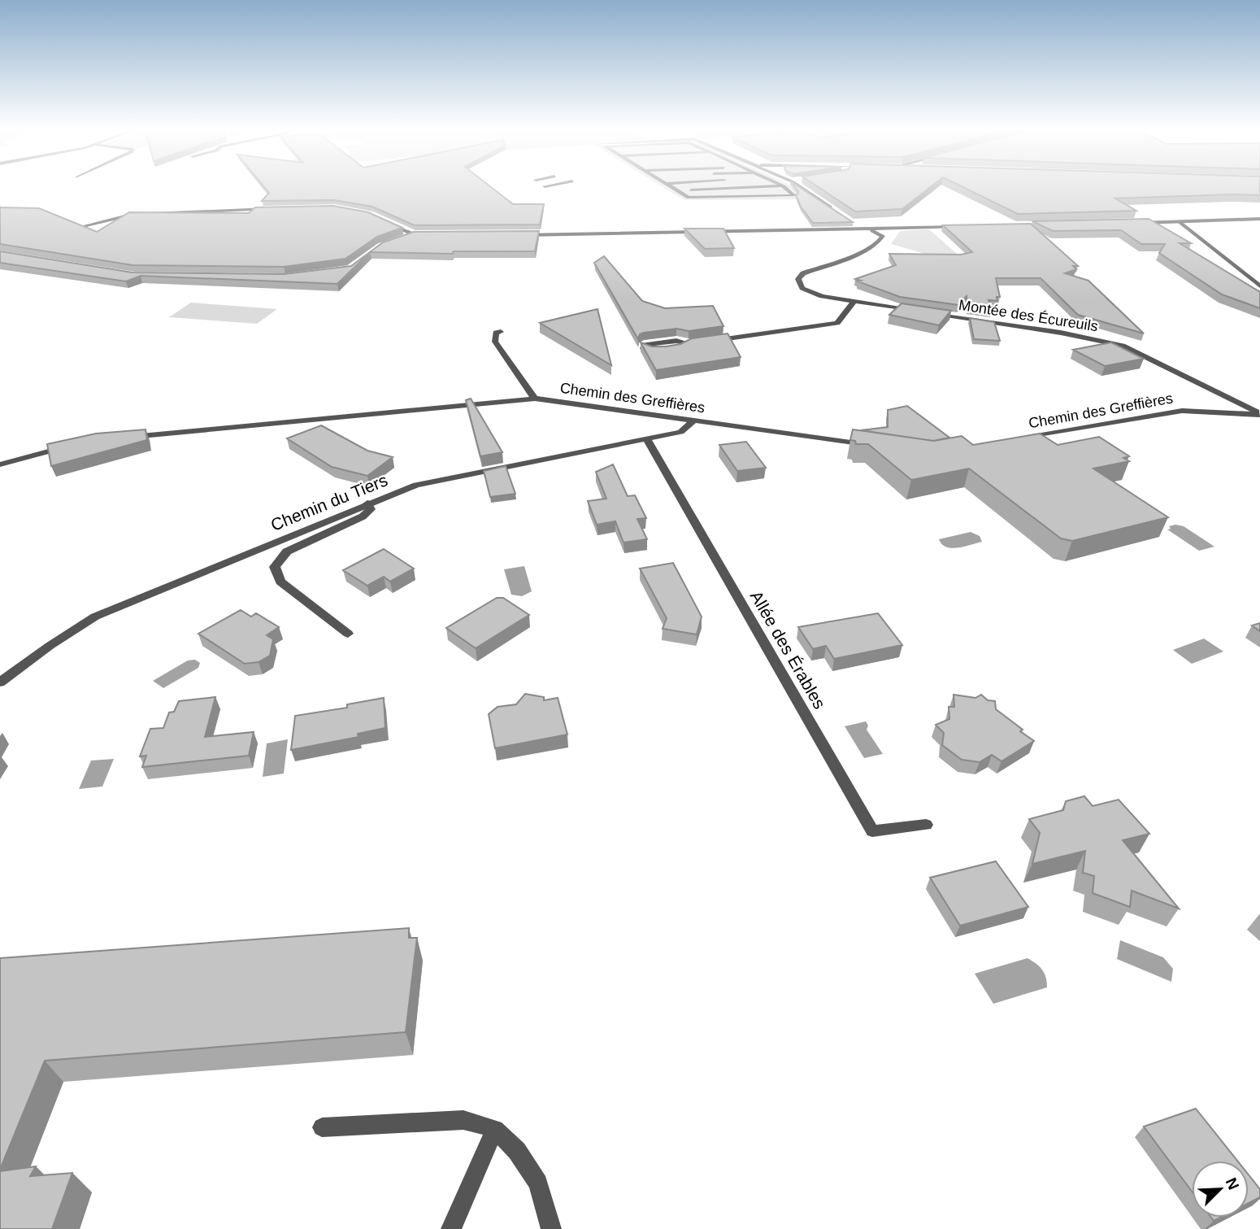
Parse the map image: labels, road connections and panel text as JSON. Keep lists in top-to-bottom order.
{
  "streets": {
    "street": [
      "Montée des Écureuils",
      "Chemin des Greffières",
      "Chemin du Tiers",
      "Allée des Érables"
    ]
  },
  "crossings": [
    ["Montée des Écureuils", "Chemin des Greffières"],
    ["Chemin des Greffières", "Chemin du Tiers"],
    ["Chemin du Tiers", "Allée des Érables"]
  ],
  "north": "top right"
}
